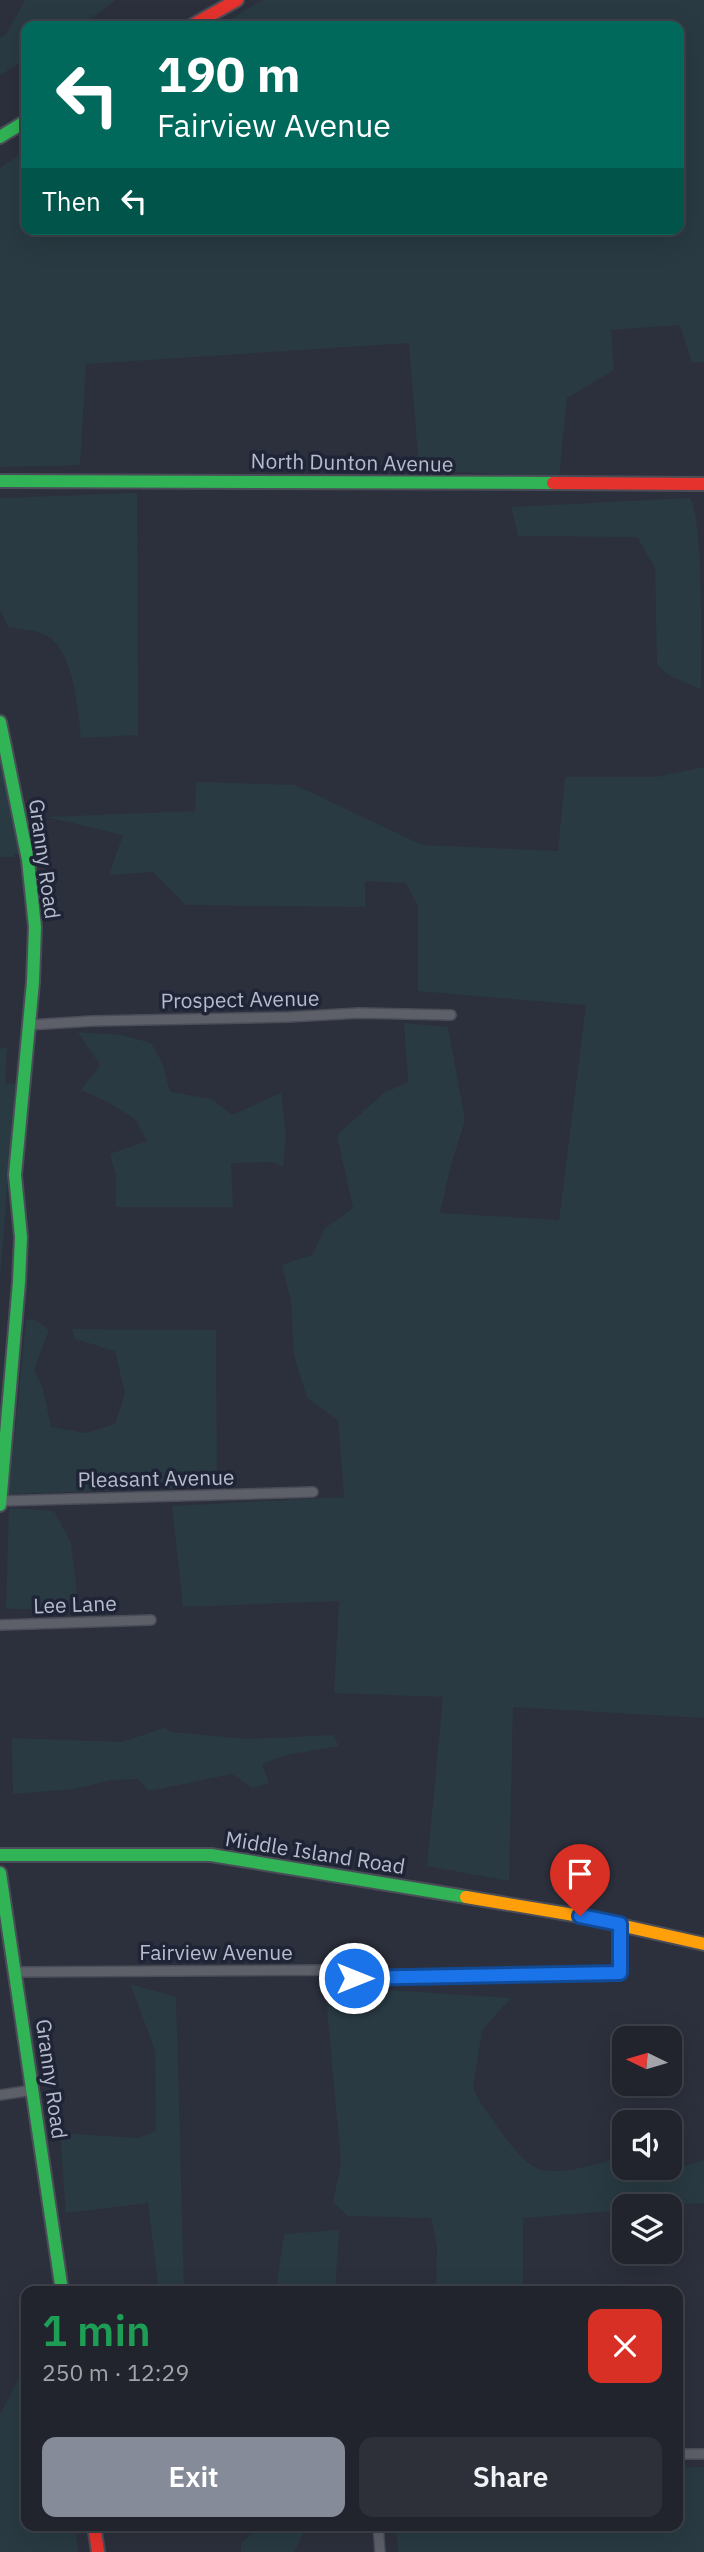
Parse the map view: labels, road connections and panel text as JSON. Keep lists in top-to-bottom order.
{
  "streets": {
    "street": [
      "North Dunton Avenue",
      "Granny Road",
      "Prospect Avenue",
      "Pleasant Avenue",
      "Lee Lane",
      "Middle Island Road",
      "Fairview Avenue"
    ]
  },
  "crossings": [
    ["Granny Road", "Prospect Avenue"],
    ["Granny Road", "Pleasant Avenue"],
    ["Granny Road", "Fairview Avenue"],
    ["Middle Island Road", "Fairview Avenue"]
  ],
  "north": "left",
  "page": {
    "turn": ["190 m", "Fairview Avenue"],
    "then": "Then",
    "heading": ["1 min", "250 m · 12:29"],
    "buttons": ["Exit", "Share"]
  }
}
